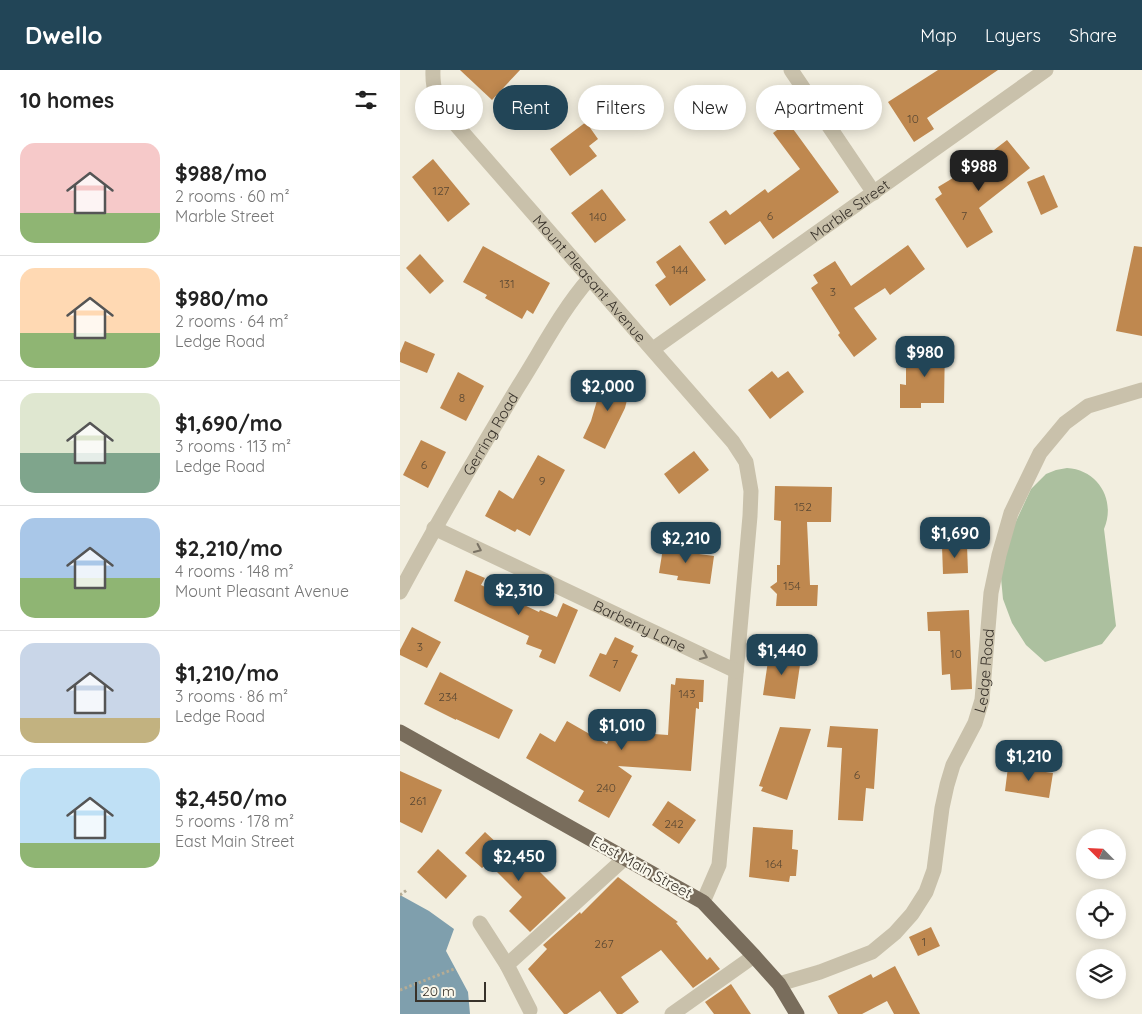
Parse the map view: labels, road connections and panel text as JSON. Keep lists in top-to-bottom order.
{
  "streets": {
    "main road": ["East Main Street"],
    "street": [
      "Marble Street",
      "Mount Pleasant Avenue",
      "Gerring Road",
      "Barberry Lane",
      "Ledge Road"
    ]
  },
  "crossings": [
    ["Marble Street", "Mount Pleasant Avenue"],
    ["Mount Pleasant Avenue", "Gerring Road"],
    ["Mount Pleasant Avenue", "Barberry Lane"],
    ["Mount Pleasant Avenue", "East Main Street"],
    ["Gerring Road", "Barberry Lane"],
    ["Ledge Road", "East Main Street"]
  ],
  "one_way": ["Barberry Lane"],
  "house_numbers": [
    "10",
    "127",
    "6",
    "7",
    "140",
    "144",
    "131",
    "3",
    "8",
    "6",
    "9",
    "152",
    "154",
    "3",
    "10",
    "7",
    "143",
    "234",
    "6",
    "240",
    "261",
    "242",
    "164",
    "1",
    "267"
  ],
  "scale_bar": "20 m",
  "north": "top left",
  "page": {
    "header": "Dwello",
    "nav": ["Map", "Layers", "Share"],
    "heading": "10 homes",
    "chip": [
      "Buy",
      "Rent",
      "Filters",
      "New",
      "Apartment"
    ],
    "list": [
      {
        "name": "$988/mo",
        "note": "2 rooms · 60 m² · Marble Street"
      },
      {
        "name": "$980/mo",
        "note": "2 rooms · 64 m² · Ledge Road"
      },
      {
        "name": "$1,690/mo",
        "note": "3 rooms · 113 m² · Ledge Road"
      },
      {
        "name": "$2,210/mo",
        "note": "4 rooms · 148 m² · Mount Pleasant Avenue"
      },
      {
        "name": "$1,210/mo",
        "note": "3 rooms · 86 m² · Ledge Road"
      },
      {
        "name": "$2,450/mo",
        "note": "5 rooms · 178 m² · East Main Street"
      }
    ],
    "price": [
      "$988",
      "$980",
      "$2,000",
      "$1,690",
      "$2,210",
      "$2,310",
      "$1,440",
      "$1,010",
      "$1,210",
      "$2,450"
    ],
    "scale": "20 m"
  }
}
